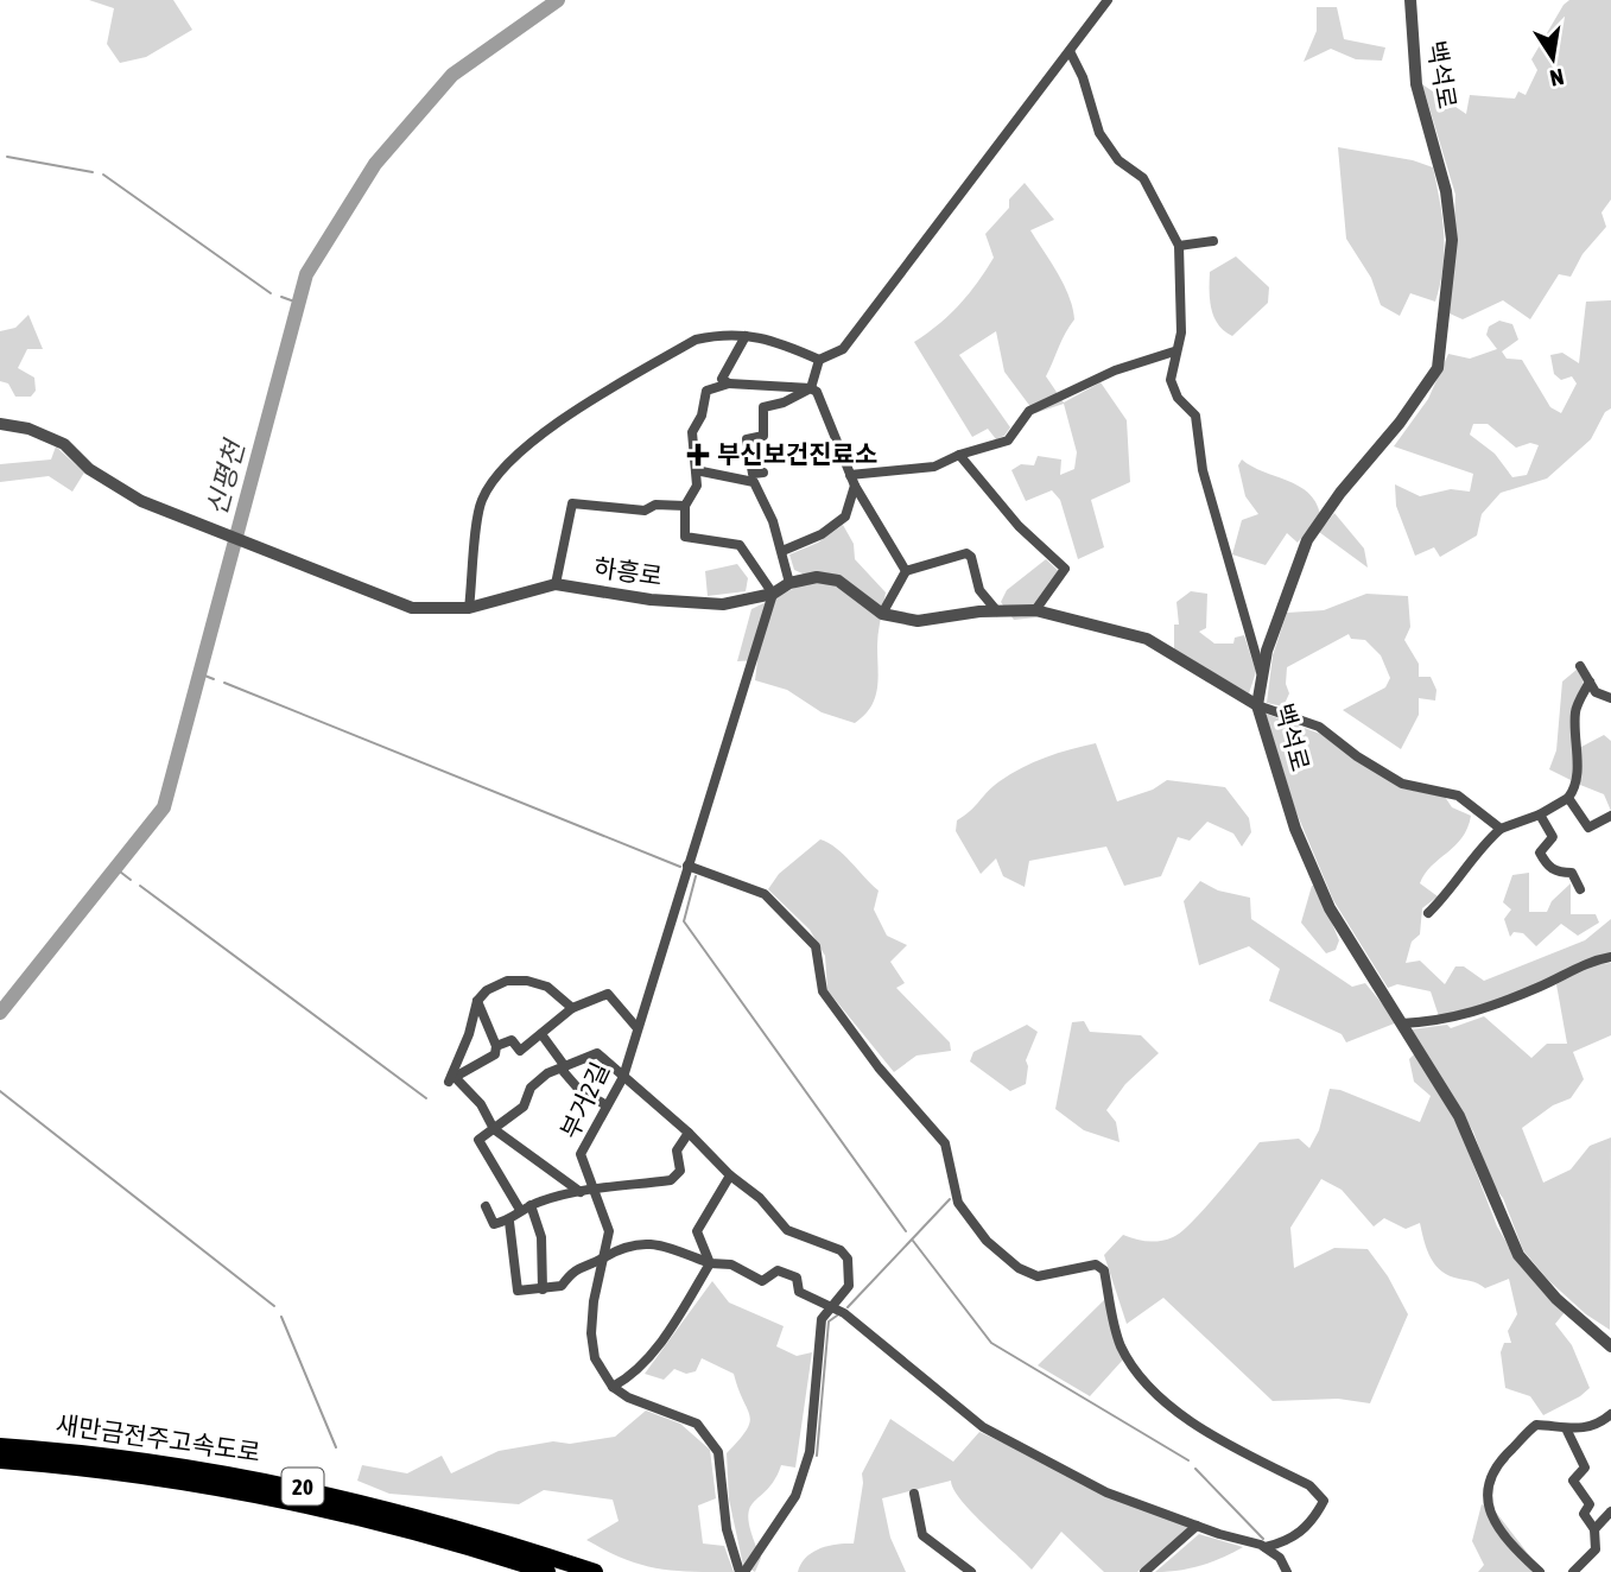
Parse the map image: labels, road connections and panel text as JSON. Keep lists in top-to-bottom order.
{
  "streets": {
    "highway": ["새만금전주고속도로", "20"],
    "street": ["백석로", "하흥로", "부거2길"]
  },
  "crossings": [
    ["백석로", "하흥로"],
    ["하흥로", "부거2길"]
  ],
  "water": ["신평천"],
  "places": {
    "health": ["부신보건진료소"]
  },
  "north": "bottom"
}
